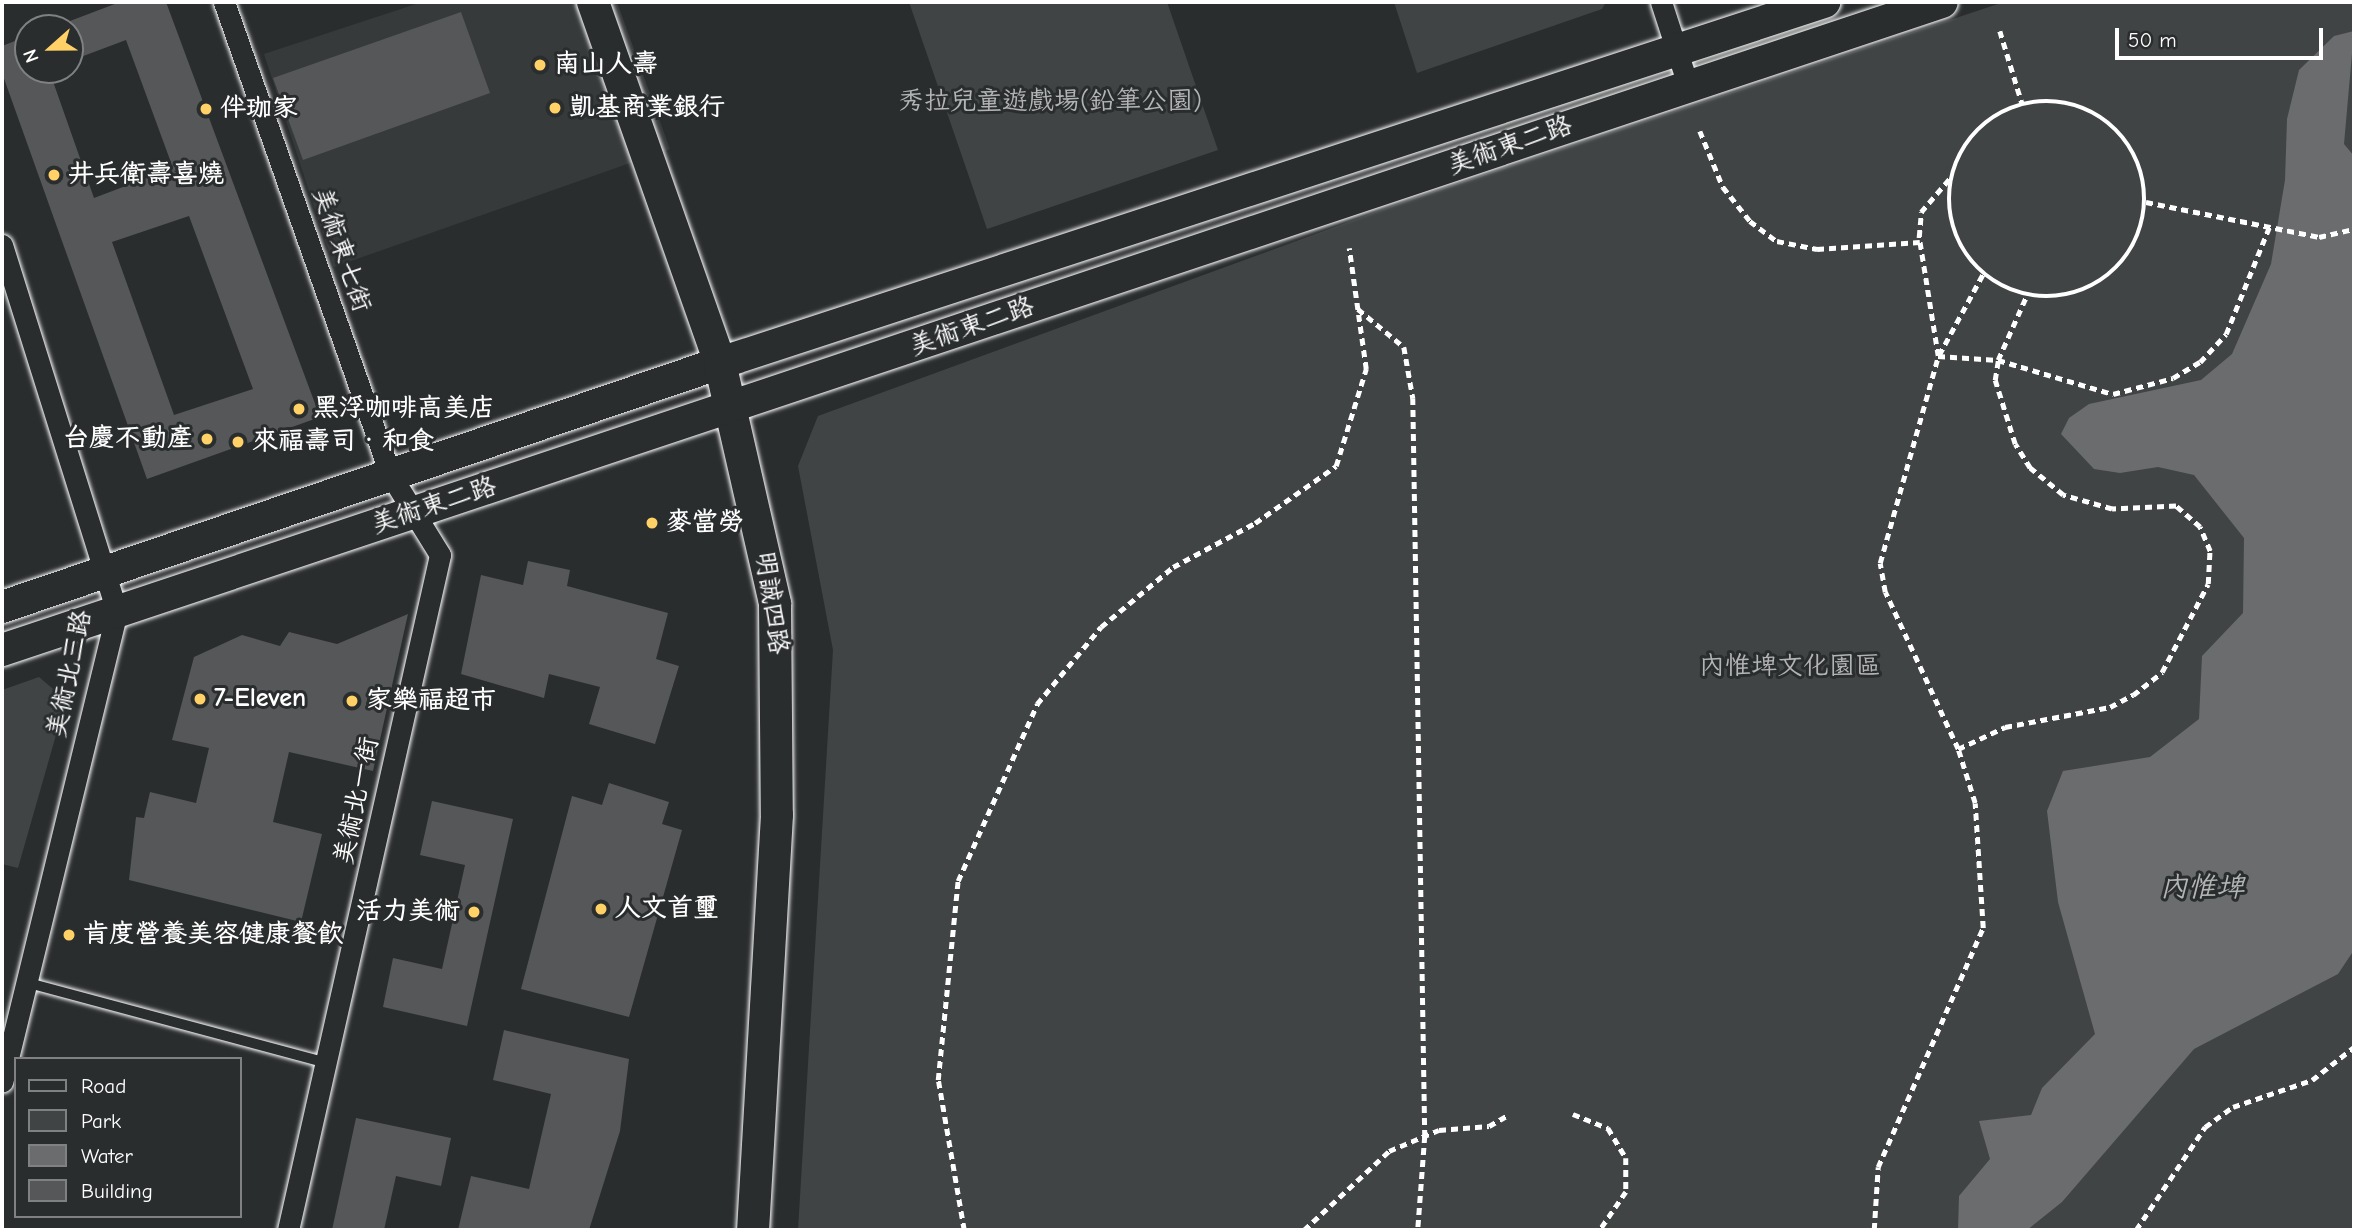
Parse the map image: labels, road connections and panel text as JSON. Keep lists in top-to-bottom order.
{
  "streets": {
    "street": [
      "美術東二路",
      "美術東七街",
      "明誠四路",
      "美術北三路",
      "美術北一街"
    ]
  },
  "crossings": [
    ["美術東二路", "美術東七街"],
    ["美術東二路", "明誠四路"],
    ["美術東二路", "美術北三路"],
    ["美術東二路", "美術北一街"],
    ["美術東七街", "美術北一街"]
  ],
  "water": ["內惟埤"],
  "parks": ["秀拉兒童遊戲場(鉛筆公園)", "內惟埤文化園區"],
  "places": [
    "南山人壽",
    "凱基商業銀行",
    "伴珈家",
    "井兵衛壽喜燒",
    "黑浮咖啡高美店",
    "台慶不動產",
    "來福壽司‧和食",
    "麥當勞",
    "7-Eleven",
    "家樂福超市",
    "人文首璽",
    "活力美術",
    "肯度營養美容健康餐飲"
  ],
  "legend": [
    "Road",
    "Park",
    "Water",
    "Building"
  ],
  "scale_bar": "50 m",
  "north": "left"
}
